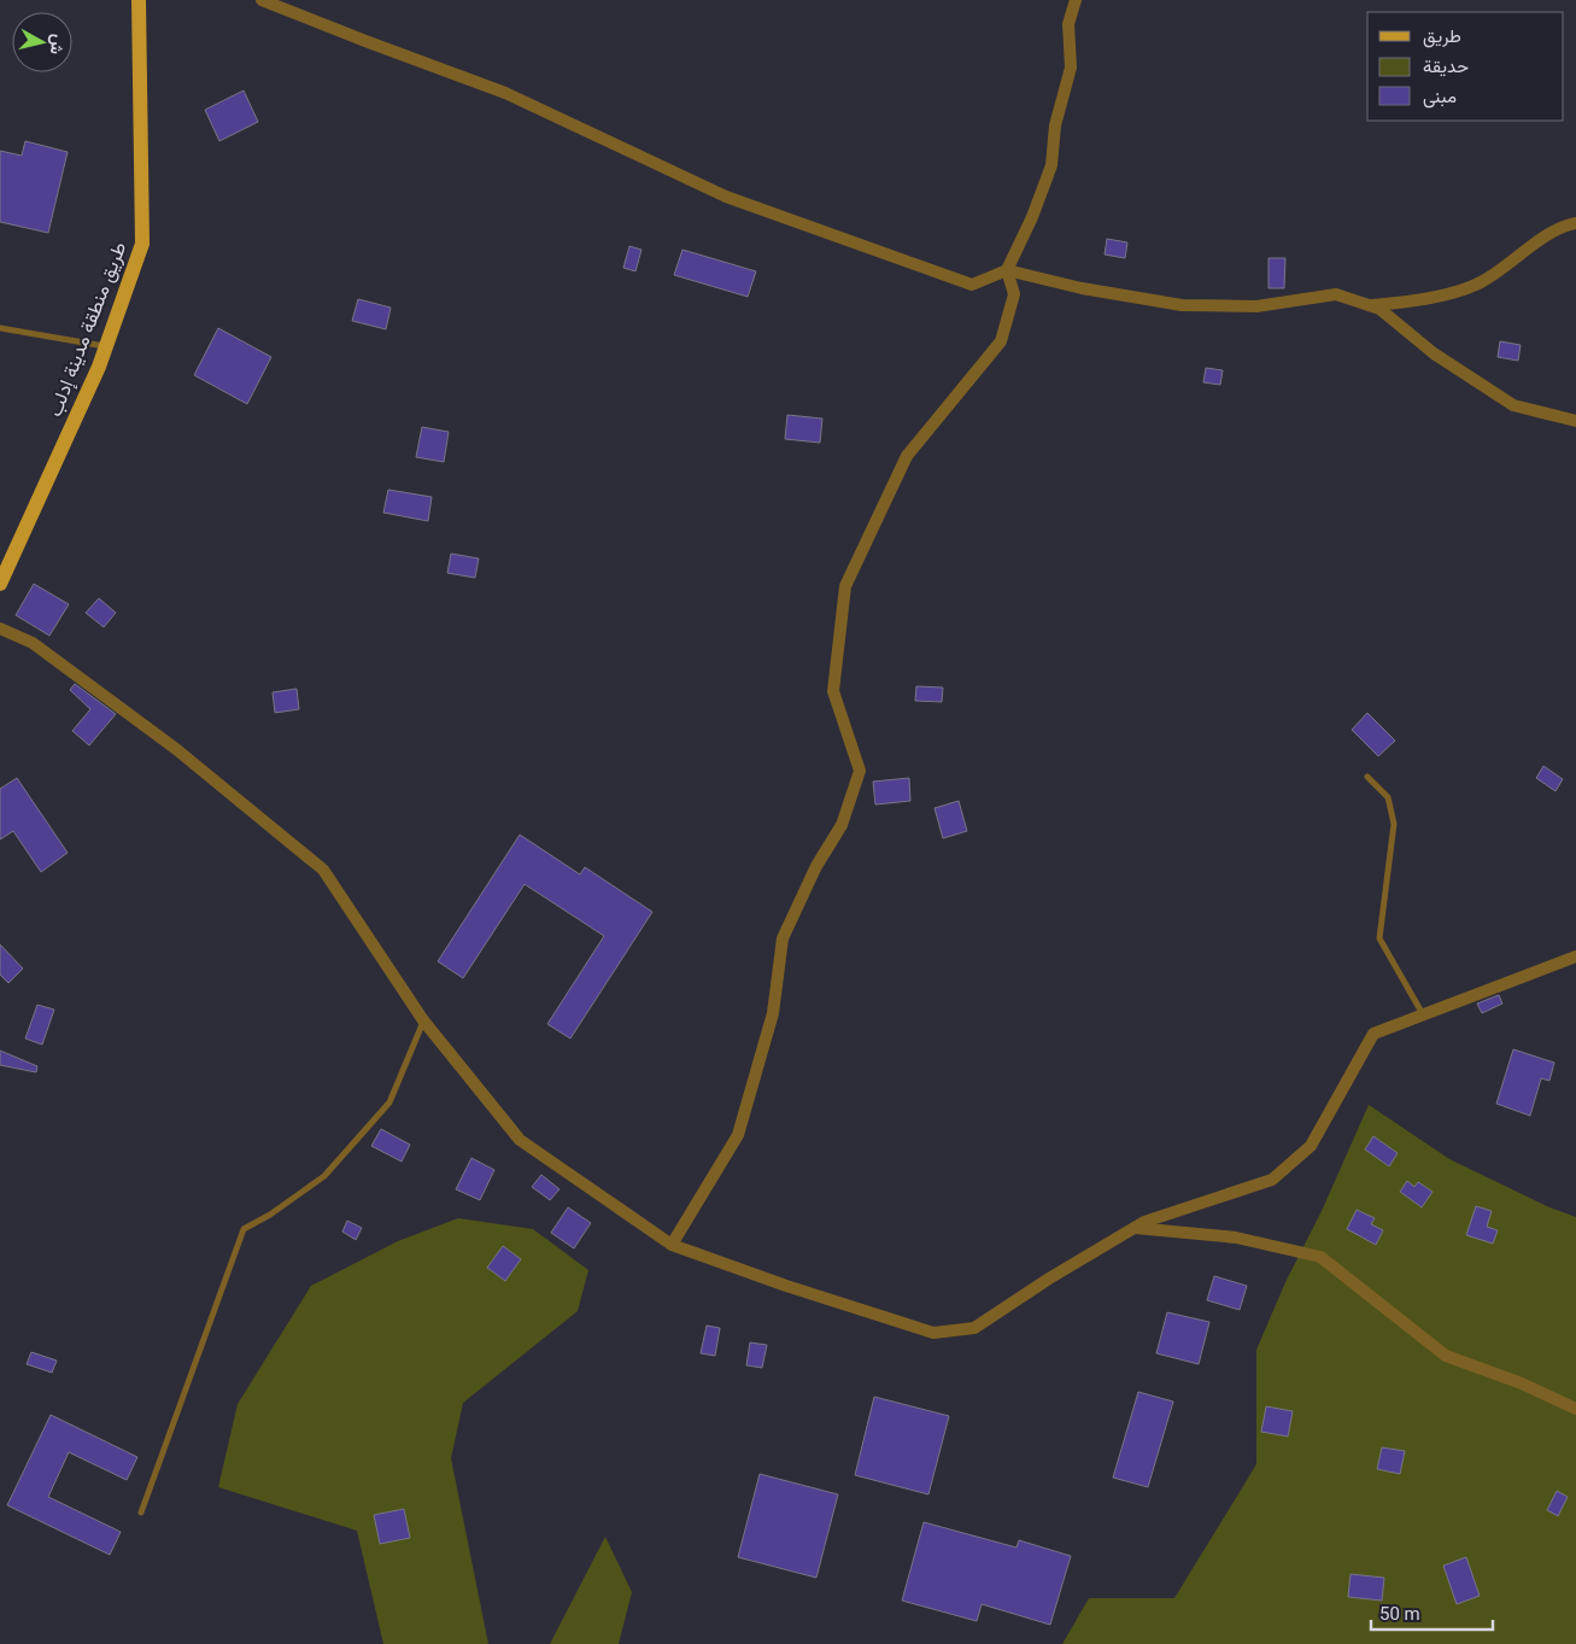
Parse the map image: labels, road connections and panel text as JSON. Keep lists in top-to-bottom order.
{
  "streets": {
    "main road": ["طريق منطقة مدينة إدلب"]
  },
  "legend": ["طريق", "حديقة", "مبنى"],
  "scale_bar": "50 m",
  "north": "right"
}
